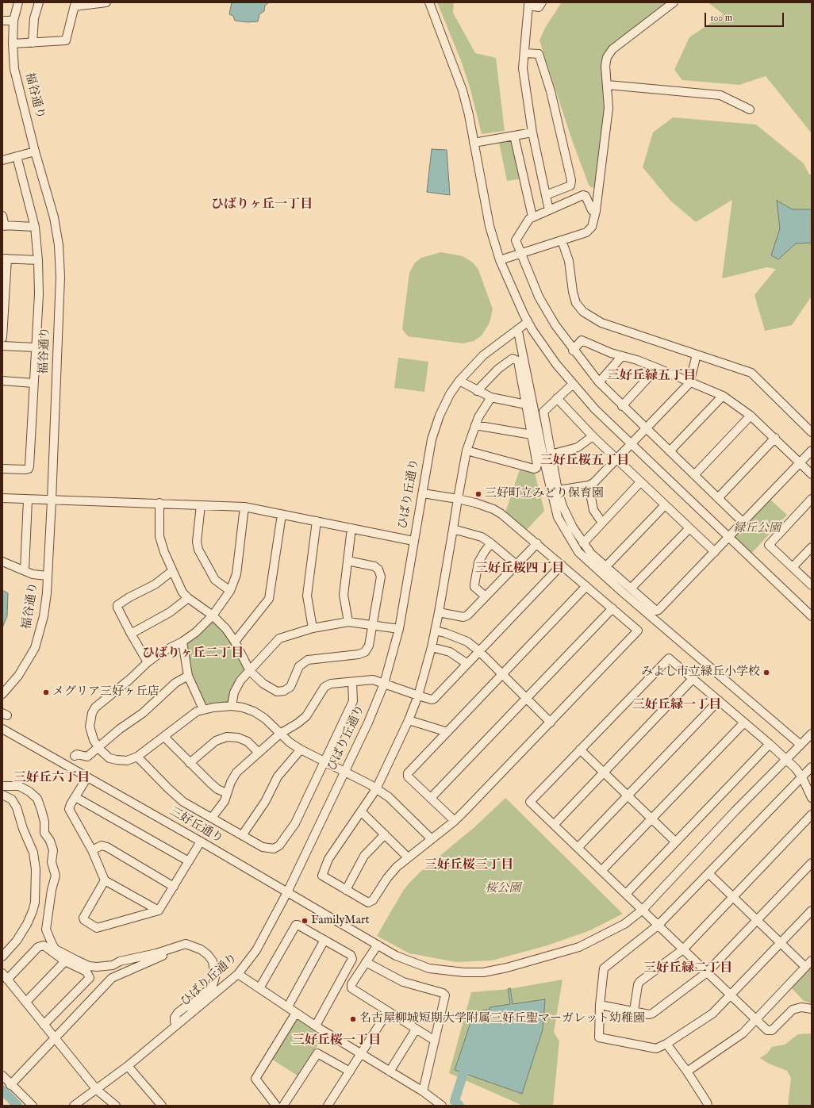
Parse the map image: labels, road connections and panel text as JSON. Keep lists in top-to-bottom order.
{
  "streets": {
    "street": ["福谷通り", "ひばり丘通り", "三好丘通り"]
  },
  "crossings": [
    ["ひばり丘通り", "三好丘通り"]
  ],
  "districts": [
    "ひばりヶ丘一丁目",
    "三好丘緑五丁目",
    "三好丘桜五丁目",
    "三好丘桜四丁目",
    "ひばりヶ丘二丁目",
    "三好丘緑一丁目",
    "三好丘六丁目",
    "三好丘桜三丁目",
    "三好丘緑二丁目",
    "三好丘桜一丁目"
  ],
  "parks": ["緑丘公園", "桜公園"],
  "places": [
    "三好町立みどり保育園",
    "みよし市立緑丘小学校",
    "メグリア三好ヶ丘店",
    "FamilyMart",
    "名古屋柳城短期大学附属三好丘聖マーガレット幼稚園"
  ],
  "scale_bar": "100 m"
}
